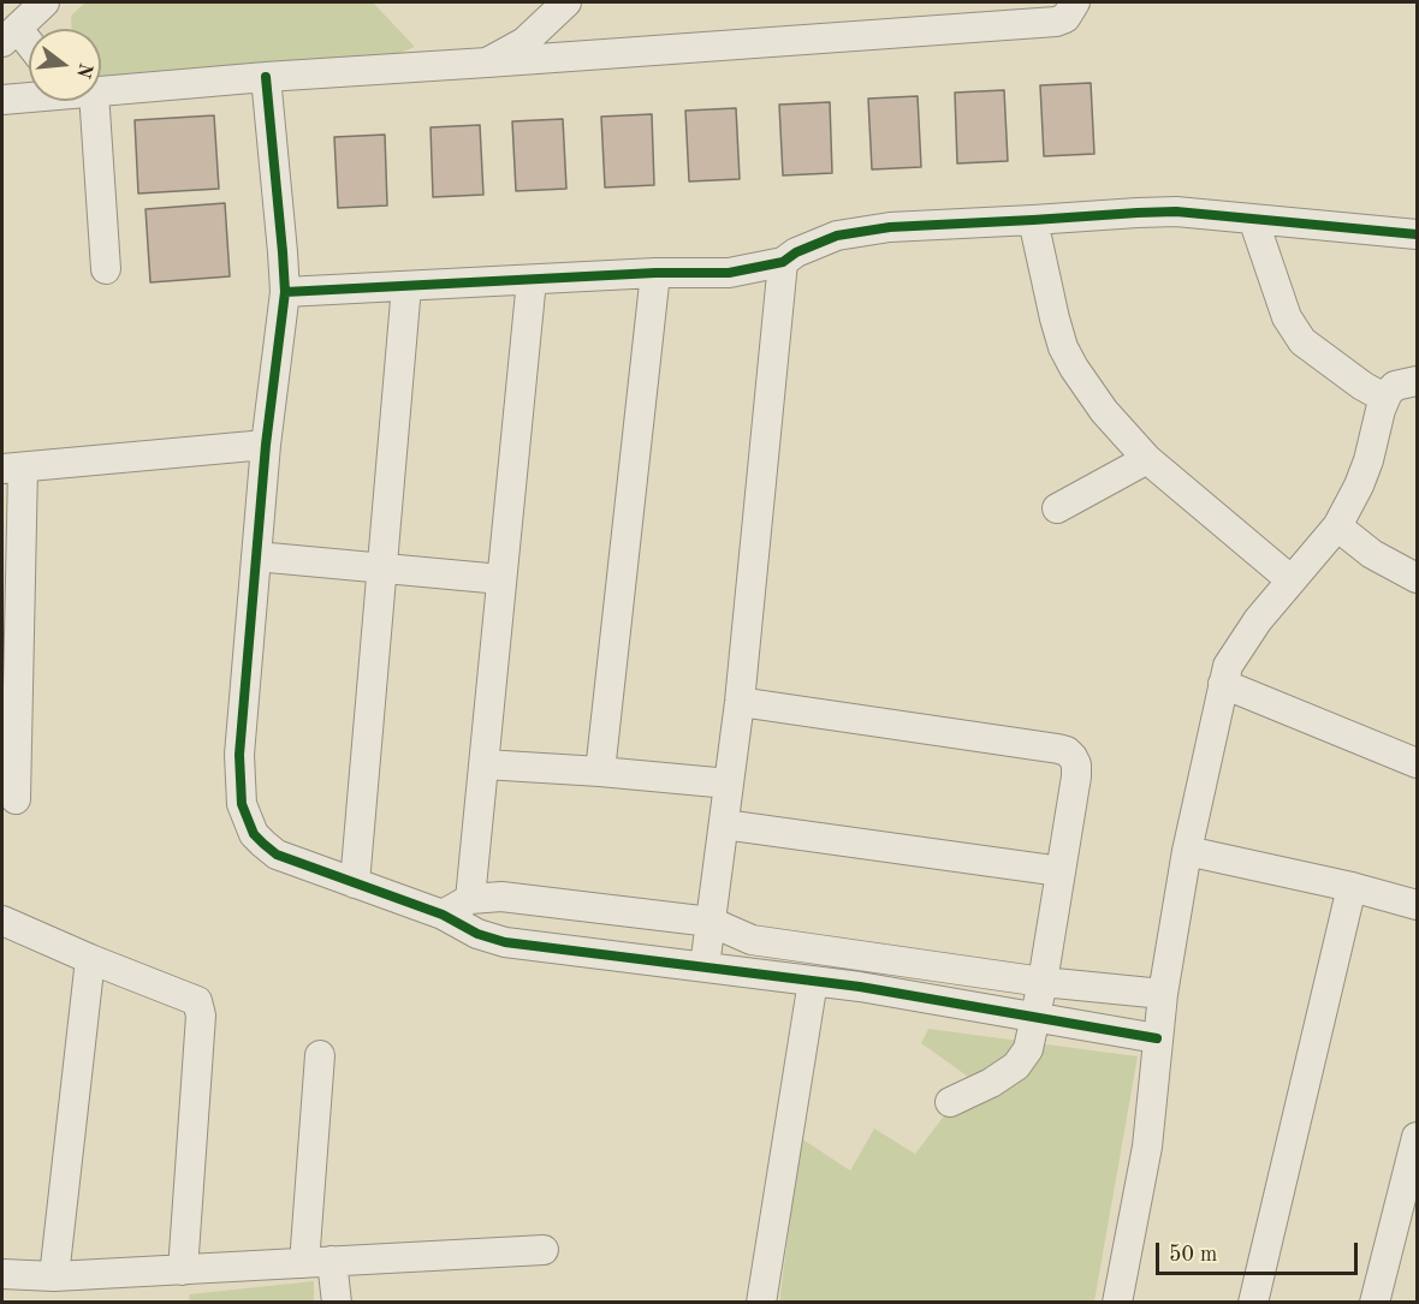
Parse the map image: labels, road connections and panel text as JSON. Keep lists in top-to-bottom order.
{
  "scale_bar": "50 m",
  "north": "right"
}
